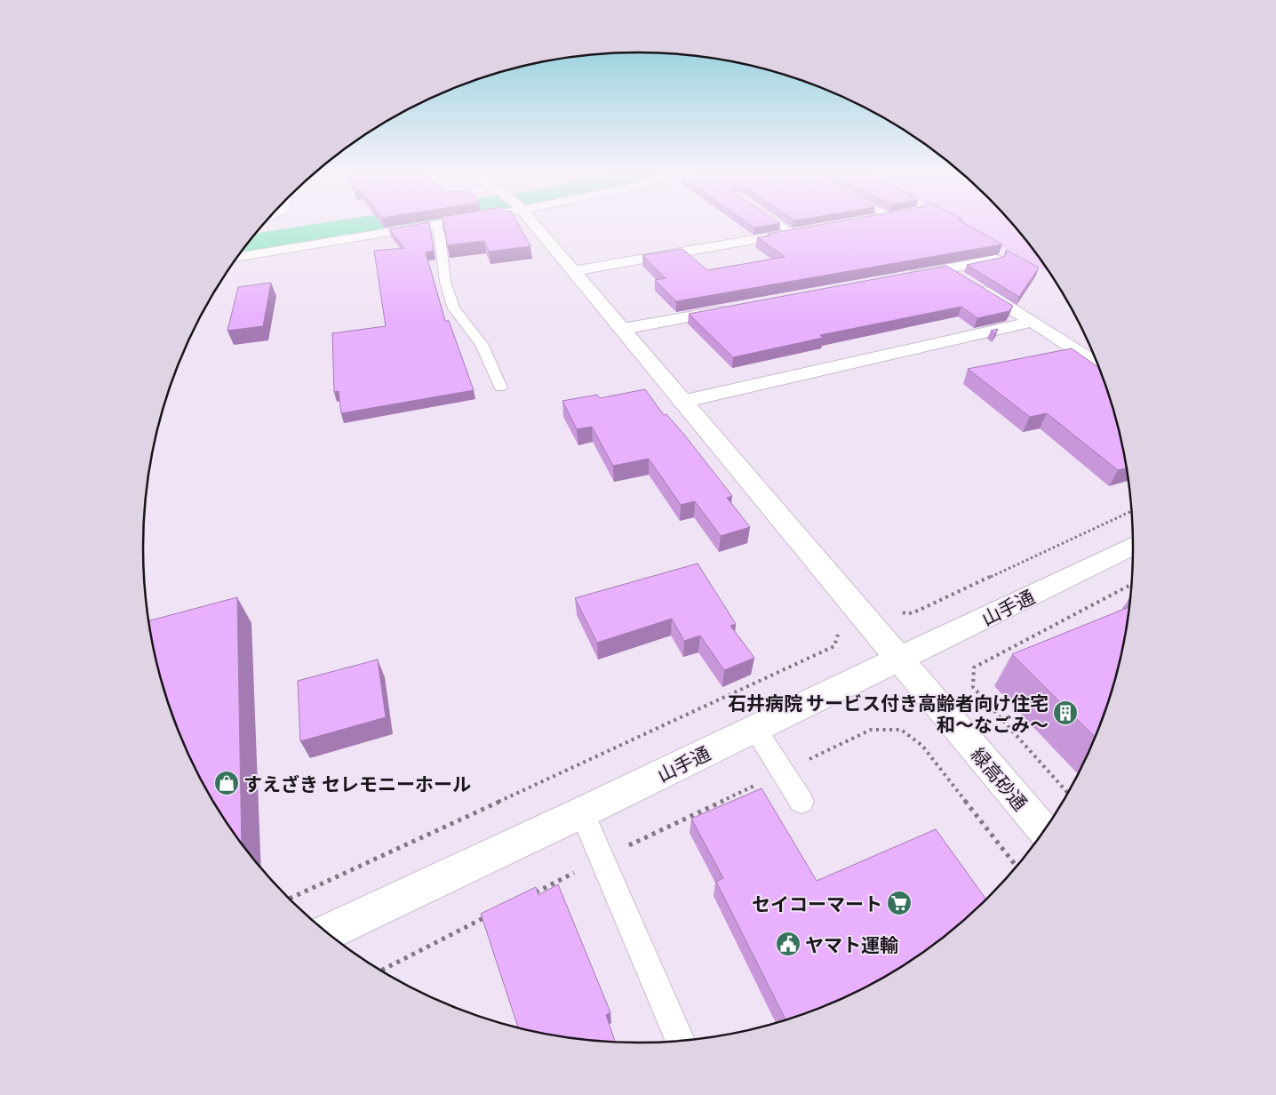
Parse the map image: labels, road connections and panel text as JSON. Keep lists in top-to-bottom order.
{
  "streets": {
    "street": ["山手通", "緑高砂通"]
  },
  "crossings": [
    ["山手通", "緑高砂通"]
  ],
  "places": {
    "building": ["石井病院 サービス付き高齢者向け住宅 和～なごみ～"],
    "shop": ["すえざき セレモニーホール"],
    "supermarket": ["セイコーマート"],
    "public building": ["ヤマト運輸"]
  }
}
